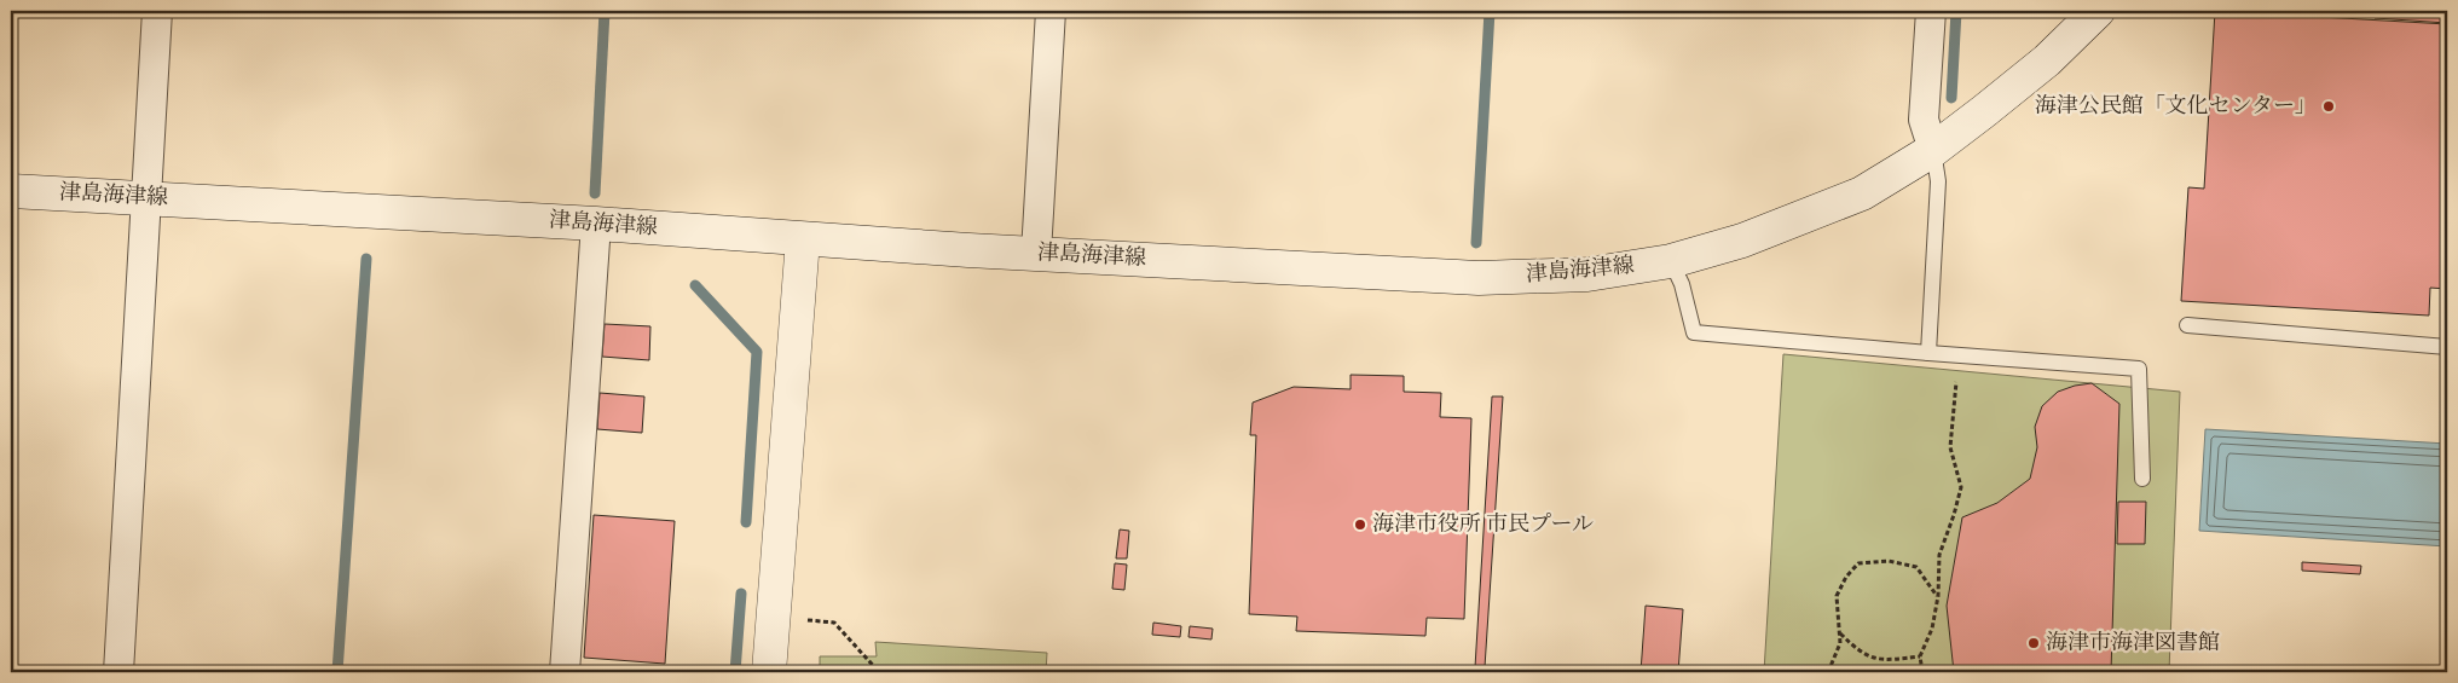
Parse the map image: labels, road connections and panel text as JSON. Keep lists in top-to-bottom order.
{
  "streets": {
    "main road": ["津島海津線"]
  },
  "places": ["海津公民館「文化センター」", "海津市役所 市民プール", "海津市海津図書館"]
}
